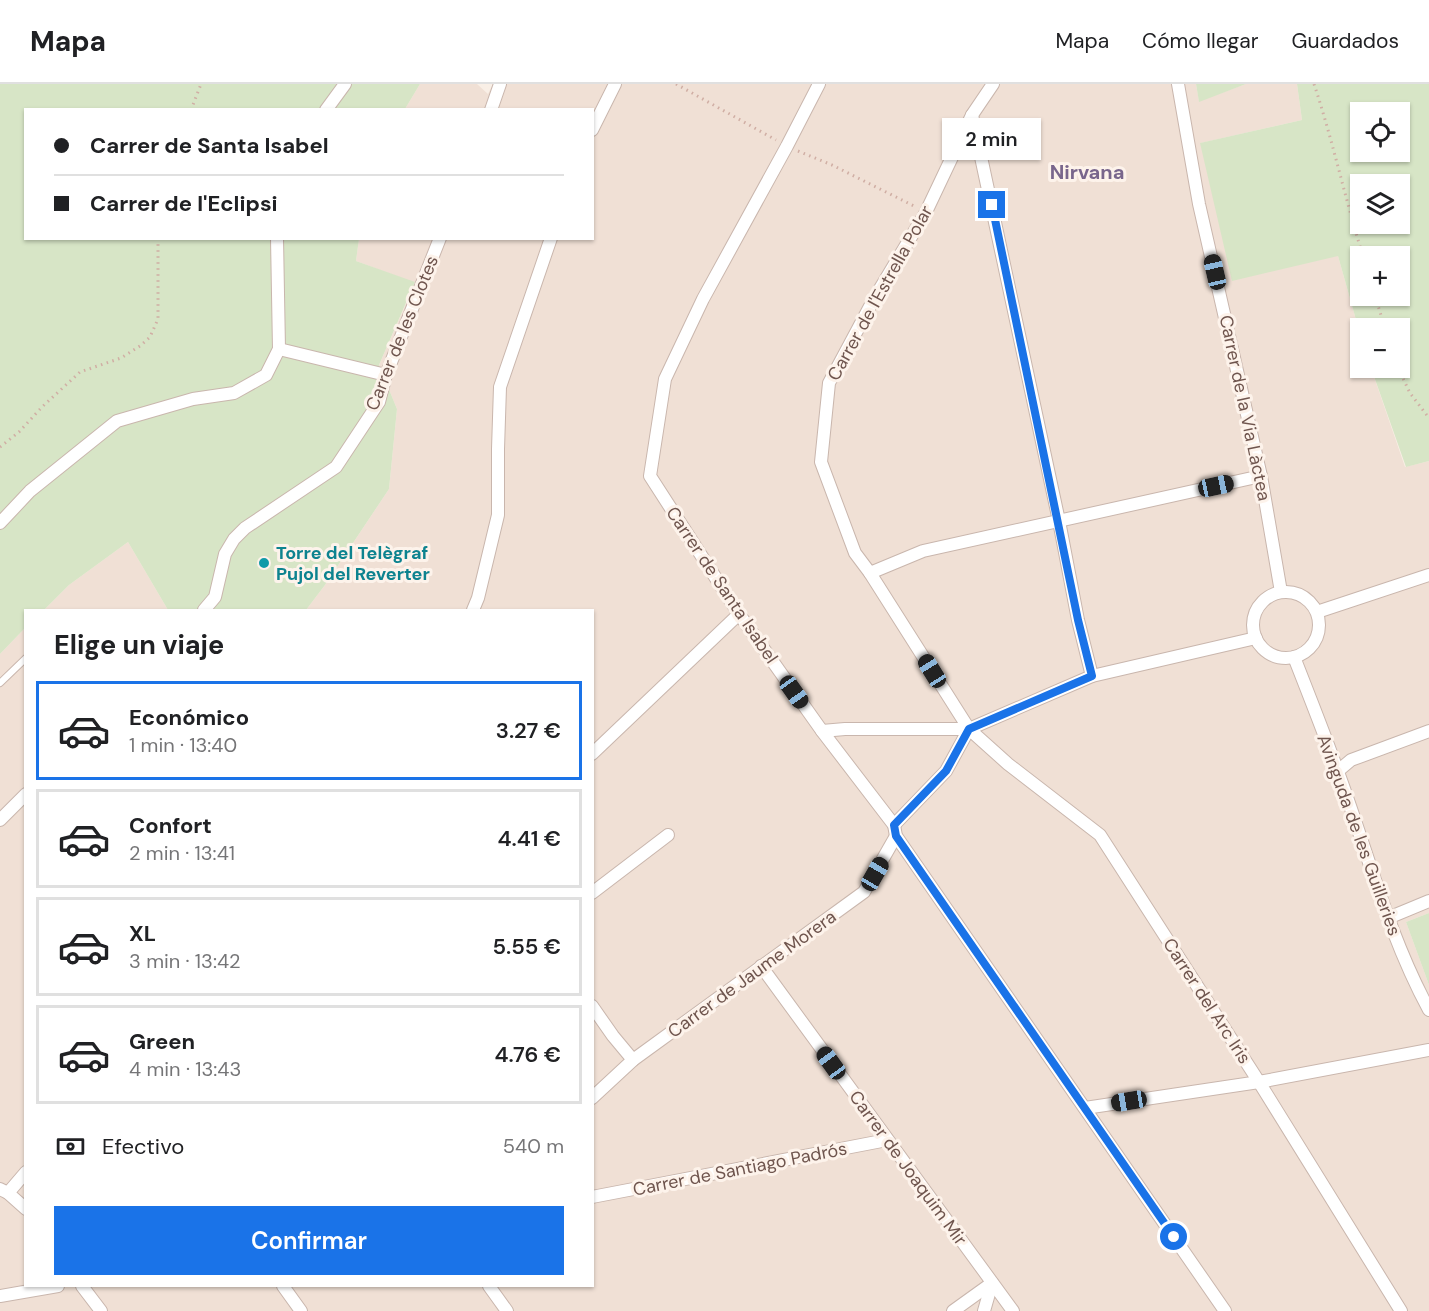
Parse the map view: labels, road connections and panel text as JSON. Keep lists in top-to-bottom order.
{
  "streets": {
    "street": [
      "Carrer de l'Estrella Polar",
      "Carrer de les Clotes",
      "Carrer de la Via Làctea",
      "Carrer de Santa Isabel",
      "Avinguda de les Guilleries",
      "Carrer de Jaume Morera",
      "Carrer del Arc Iris",
      "Carrer de Joaquim Mir",
      "Carrer de Santiago Padrós"
    ]
  },
  "crossings": [
    ["Carrer de l'Estrella Polar", "Carrer de Jaume Morera"],
    ["Carrer de l'Estrella Polar", "Carrer del Arc Iris"],
    ["Carrer de la Via Làctea", "Avinguda de les Guilleries"],
    ["Carrer de Santa Isabel", "Carrer de Jaume Morera"],
    ["Carrer de Jaume Morera", "Carrer del Arc Iris"],
    ["Carrer de Jaume Morera", "Carrer de Joaquim Mir"],
    ["Carrer de Joaquim Mir", "Carrer de Santiago Padrós"]
  ],
  "districts": ["Nirvana"],
  "places": ["Torre del Telègraf Pujol del Reverter"],
  "page": {
    "header": "Mapa",
    "nav": ["Mapa", "Cómo llegar", "Guardados"],
    "map_buttons": ["+", "−"],
    "banner": ["Carrer de Santa Isabel", "Carrer de l'Eclipsi"],
    "bubble": "2 min",
    "heading": "Elige un viaje",
    "list": [
      {
        "name": "Económico",
        "note": "1 min · 13:40",
        "value": "3.27 €"
      },
      {
        "name": "Confort",
        "note": "2 min · 13:41",
        "value": "4.41 €"
      },
      {
        "name": "XL",
        "note": "3 min · 13:42",
        "value": "5.55 €"
      },
      {
        "name": "Green",
        "note": "4 min · 13:43",
        "value": "4.76 €"
      }
    ],
    "pay": ["Efectivo", "540 m"],
    "buttons": "Confirmar"
  }
}
